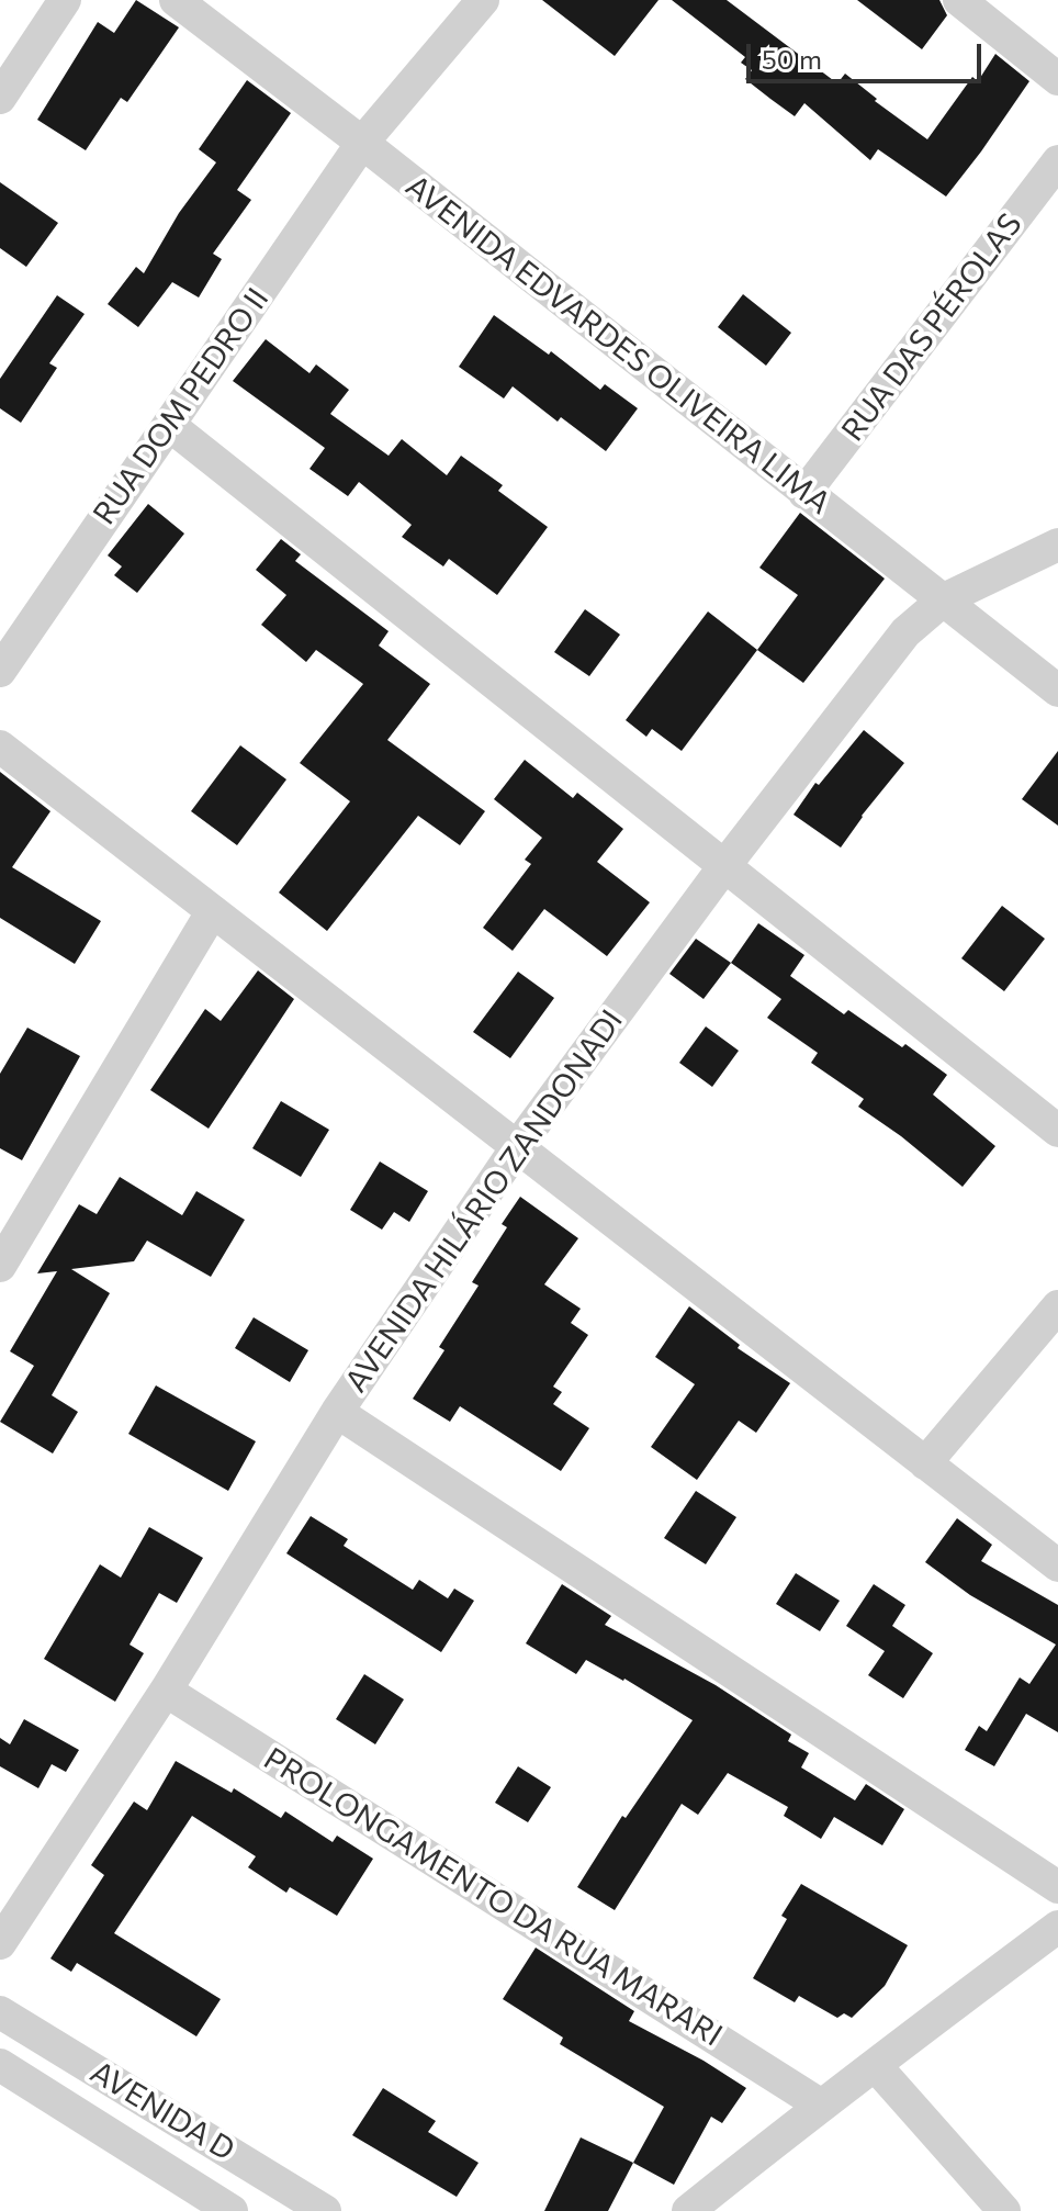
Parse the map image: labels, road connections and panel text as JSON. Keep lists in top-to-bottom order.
{
  "streets": {
    "street": [
      "RUA DAS PÉROLAS",
      "AVENIDA EDVARDES OLIVEIRA LIMA",
      "RUA DOM PEDRO II",
      "AVENIDA HILÁRIO ZANDONADI",
      "PROLONGAMENTO DA RUA MARARI",
      "AVENIDA D"
    ]
  },
  "crossings": [
    ["RUA DAS PÉROLAS", "AVENIDA EDVARDES OLIVEIRA LIMA"],
    ["AVENIDA EDVARDES OLIVEIRA LIMA", "RUA DOM PEDRO II"],
    ["AVENIDA EDVARDES OLIVEIRA LIMA", "AVENIDA HILÁRIO ZANDONADI"],
    ["AVENIDA HILÁRIO ZANDONADI", "PROLONGAMENTO DA RUA MARARI"]
  ],
  "scale_bar": "50 m"
}
